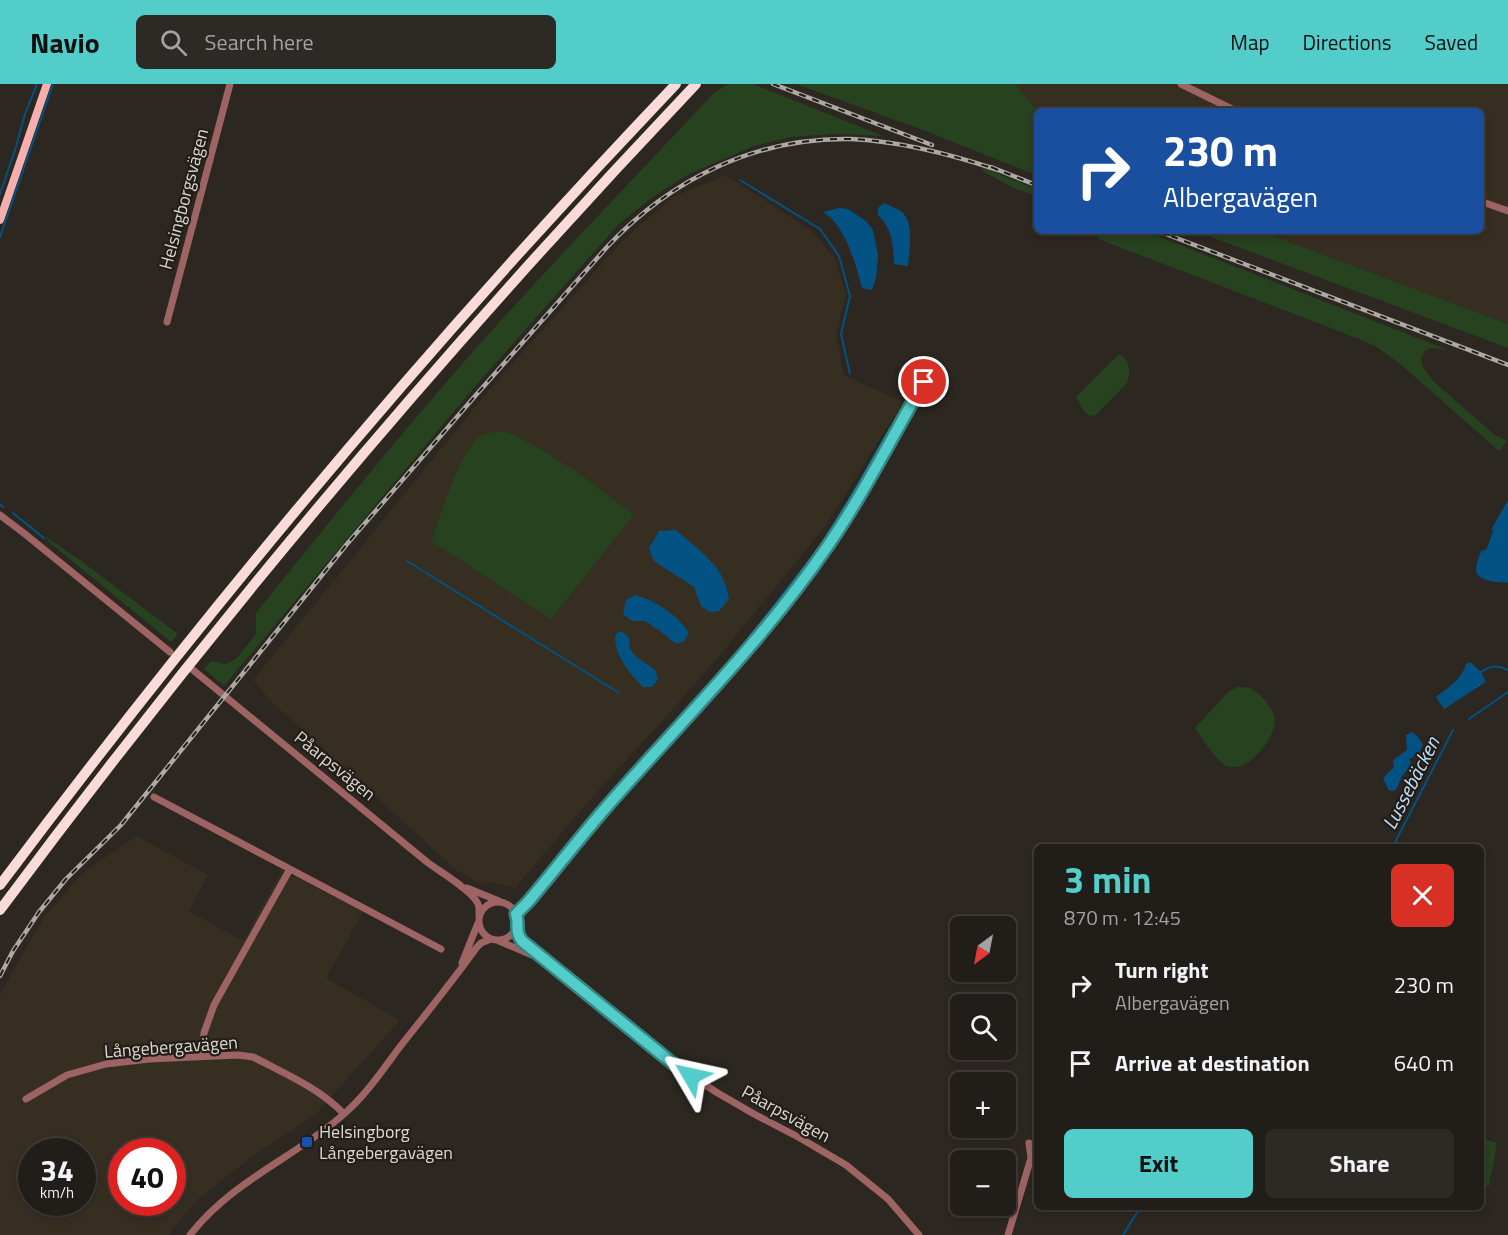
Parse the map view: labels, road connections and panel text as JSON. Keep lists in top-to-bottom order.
{
  "streets": {
    "street": ["Helsingborgsvägen", "Påarpsvägen", "Långebergavägen"]
  },
  "water": ["Lussebäcken"],
  "places": {
    "transit": ["Helsingborg Långebergavägen"]
  },
  "north": "bottom left",
  "page": {
    "header": "Navio",
    "search": "Search here",
    "nav": ["Map", "Directions", "Saved"],
    "turn": ["230 m", "Albergavägen"],
    "heading": ["3 min", "870 m · 12:45"],
    "map_buttons": ["+", "−"],
    "list": [
      {
        "name": "Turn right",
        "note": "Albergavägen",
        "value": "230 m"
      },
      {
        "name": "Arrive at destination",
        "value": "640 m"
      }
    ],
    "buttons": ["Exit", "Share"],
    "speed": "34 km/h",
    "limit": "40"
  }
}
